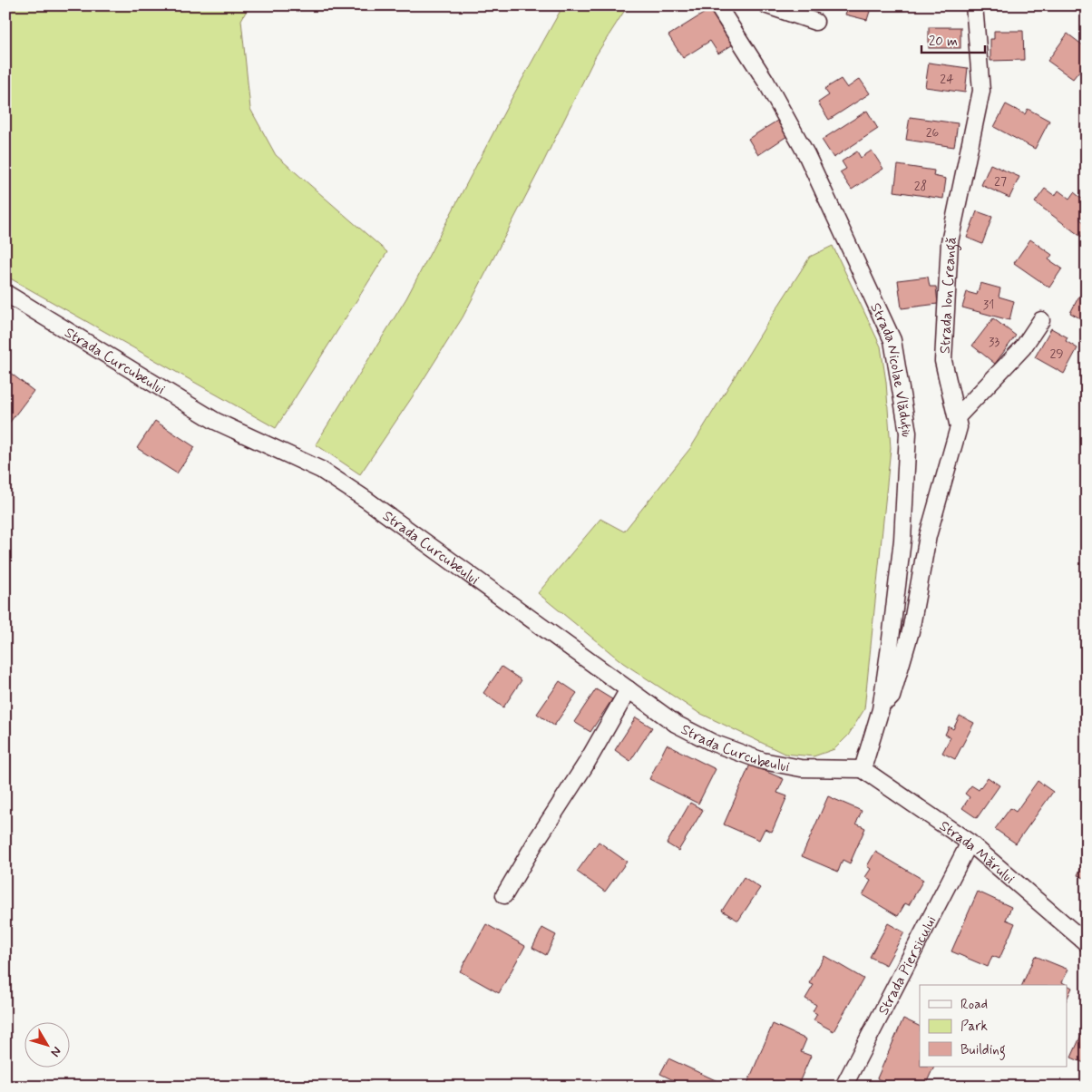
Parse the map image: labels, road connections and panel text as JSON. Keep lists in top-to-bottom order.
{
  "streets": {
    "street": [
      "Strada Ion Creangă",
      "Strada Curcubeului",
      "Strada Nicolae Vlăduțiu",
      "Strada Mărului",
      "Strada Piersicului"
    ]
  },
  "crossings": [
    ["Strada Ion Creangă", "Strada Nicolae Vlăduțiu"],
    ["Strada Curcubeului", "Strada Nicolae Vlăduțiu"],
    ["Strada Curcubeului", "Strada Mărului"],
    ["Strada Nicolae Vlăduțiu", "Strada Mărului"],
    ["Strada Mărului", "Strada Piersicului"]
  ],
  "house_numbers": [
    "24",
    "26",
    "27",
    "28",
    "31",
    "33",
    "29"
  ],
  "legend": ["Road", "Park", "Building"],
  "scale_bar": "20 m",
  "north": "bottom right"
}
